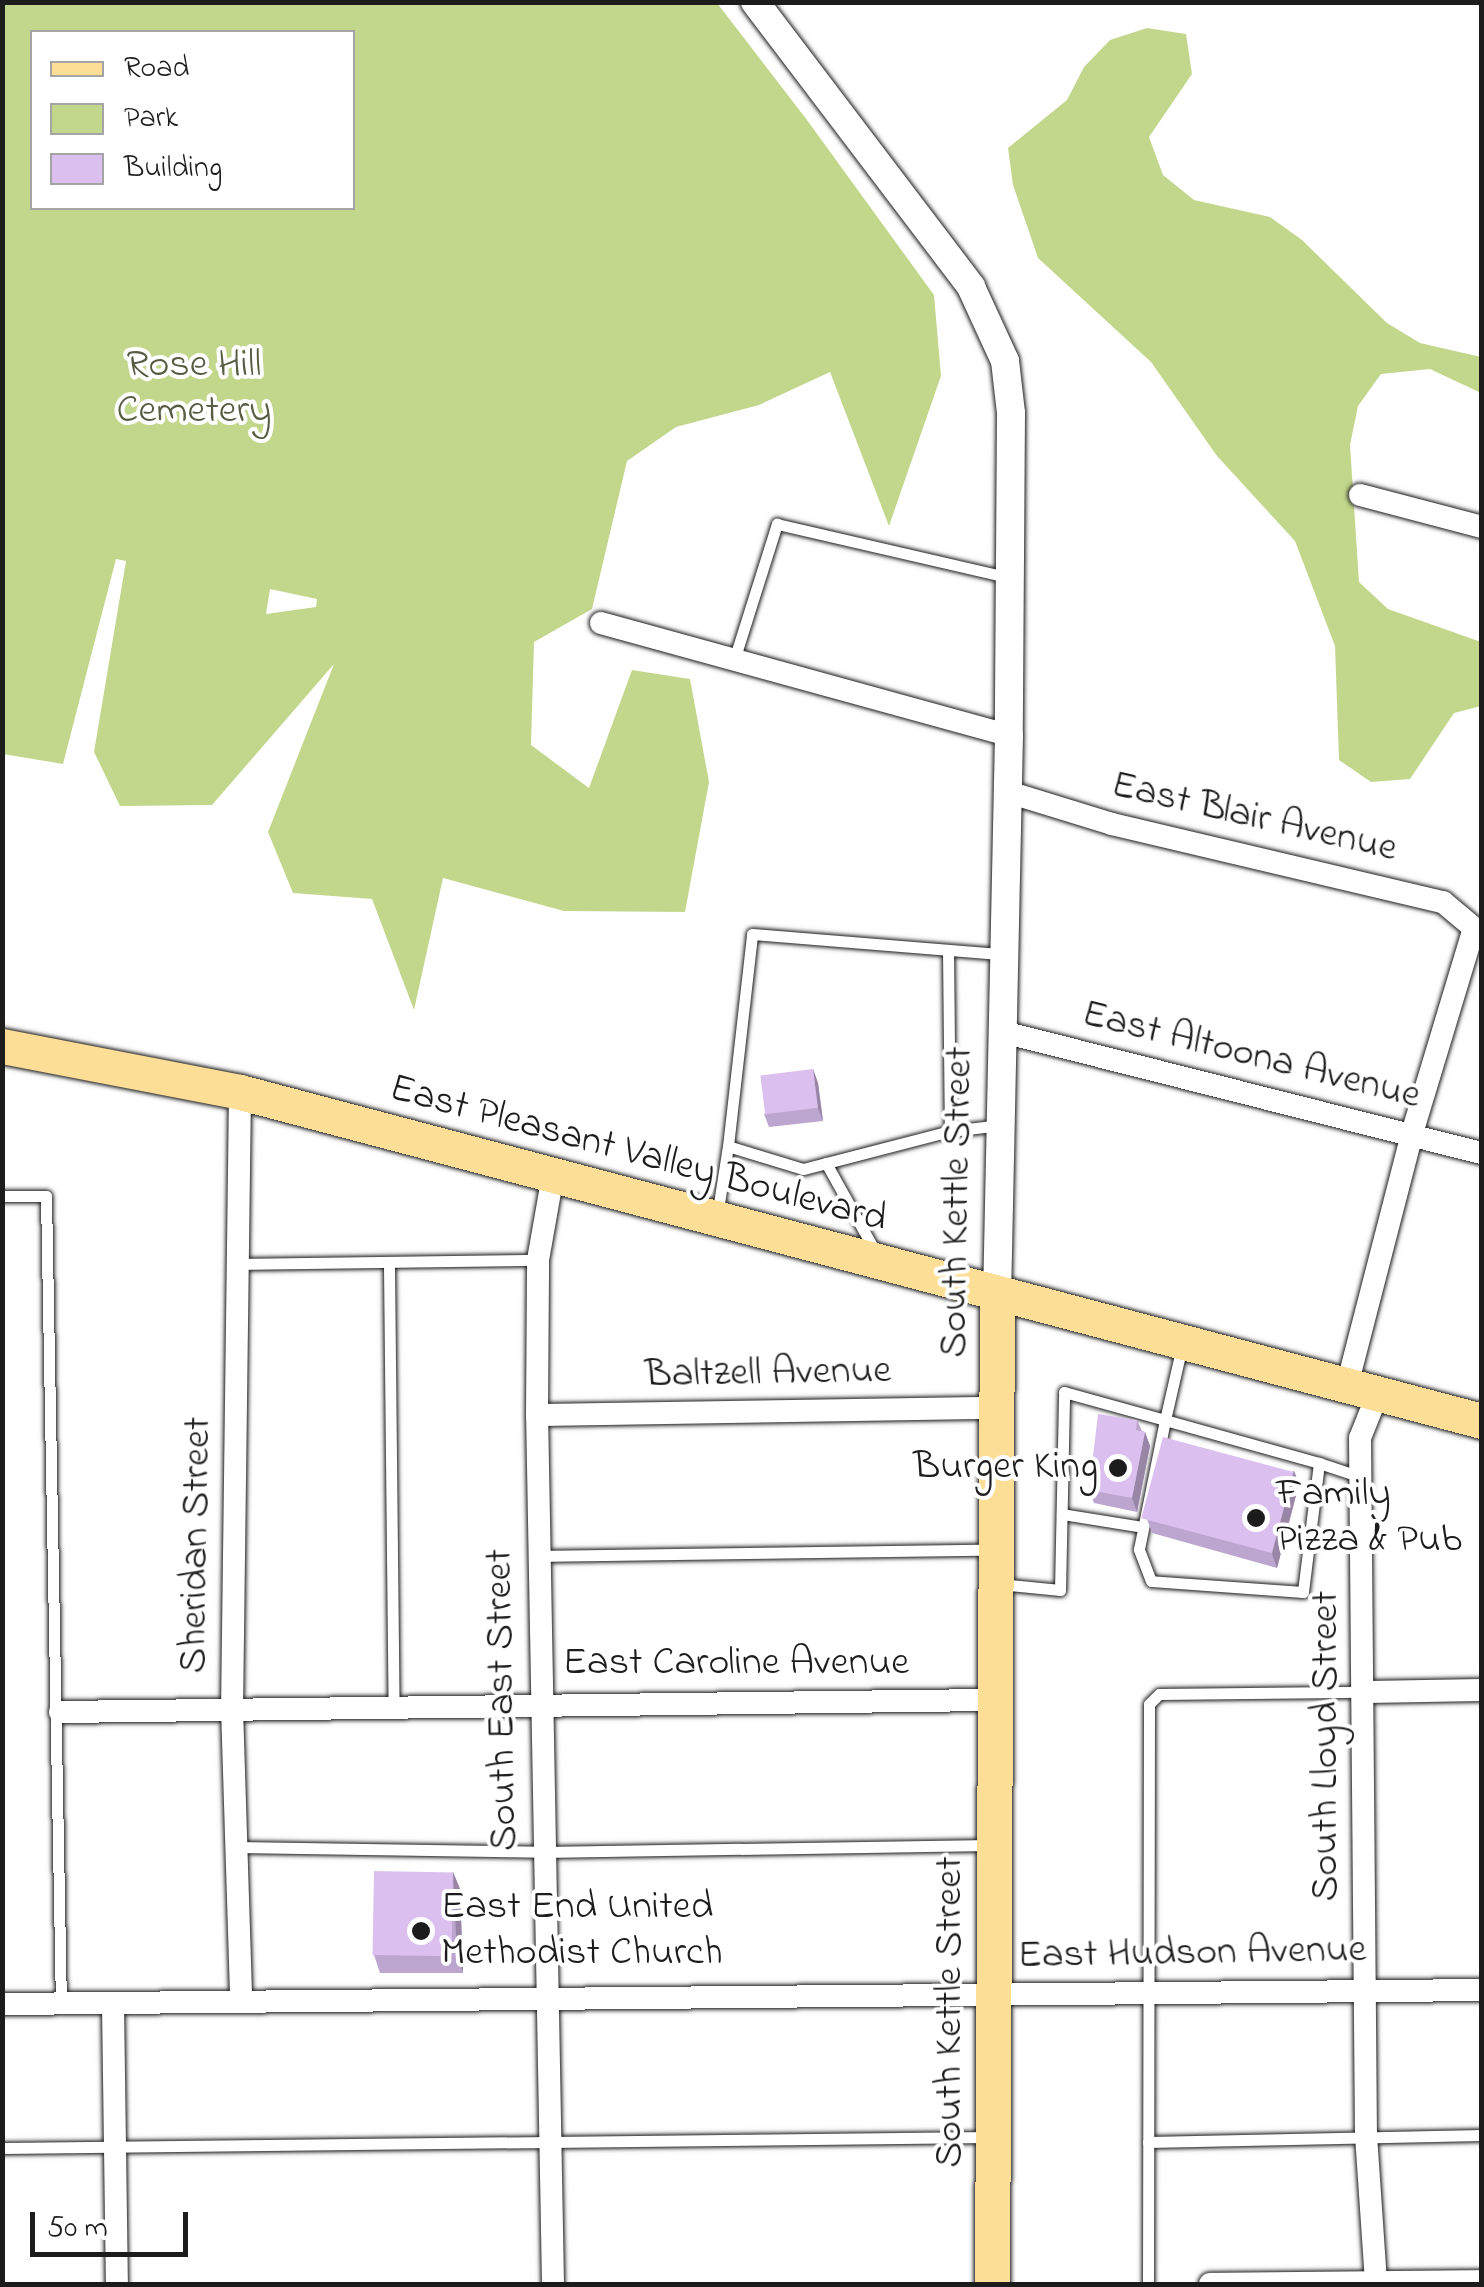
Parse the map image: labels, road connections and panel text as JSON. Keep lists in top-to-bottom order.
{
  "streets": {
    "main road": ["East Pleasant Valley Boulevard", "South Kettle Street"],
    "street": [
      "East Blair Avenue",
      "East Altoona Avenue",
      "Baltzell Avenue",
      "Sheridan Street",
      "East Caroline Avenue",
      "South East Street",
      "South Lloyd Street",
      "East Hudson Avenue"
    ]
  },
  "crossings": [
    ["East Blair Avenue", "South Kettle Street"],
    ["East Blair Avenue", "South Lloyd Street"],
    ["East Altoona Avenue", "South Kettle Street"],
    ["East Altoona Avenue", "South Lloyd Street"],
    ["East Pleasant Valley Boulevard", "South Kettle Street"],
    ["East Pleasant Valley Boulevard", "Sheridan Street"],
    ["East Pleasant Valley Boulevard", "South East Street"],
    ["East Pleasant Valley Boulevard", "South Lloyd Street"],
    ["South Kettle Street", "Baltzell Avenue"],
    ["South Kettle Street", "East Caroline Avenue"],
    ["South Kettle Street", "East Hudson Avenue"],
    ["Baltzell Avenue", "South East Street"],
    ["Sheridan Street", "East Caroline Avenue"],
    ["Sheridan Street", "East Hudson Avenue"],
    ["East Caroline Avenue", "South East Street"],
    ["South East Street", "East Hudson Avenue"],
    ["South Lloyd Street", "East Hudson Avenue"]
  ],
  "parks": ["Rose Hill Cemetery"],
  "places": ["Burger King", "Family Pizza & Pub", "East End United Methodist Church"],
  "legend": ["Road", "Park", "Building"],
  "scale_bar": "50 m"
}
